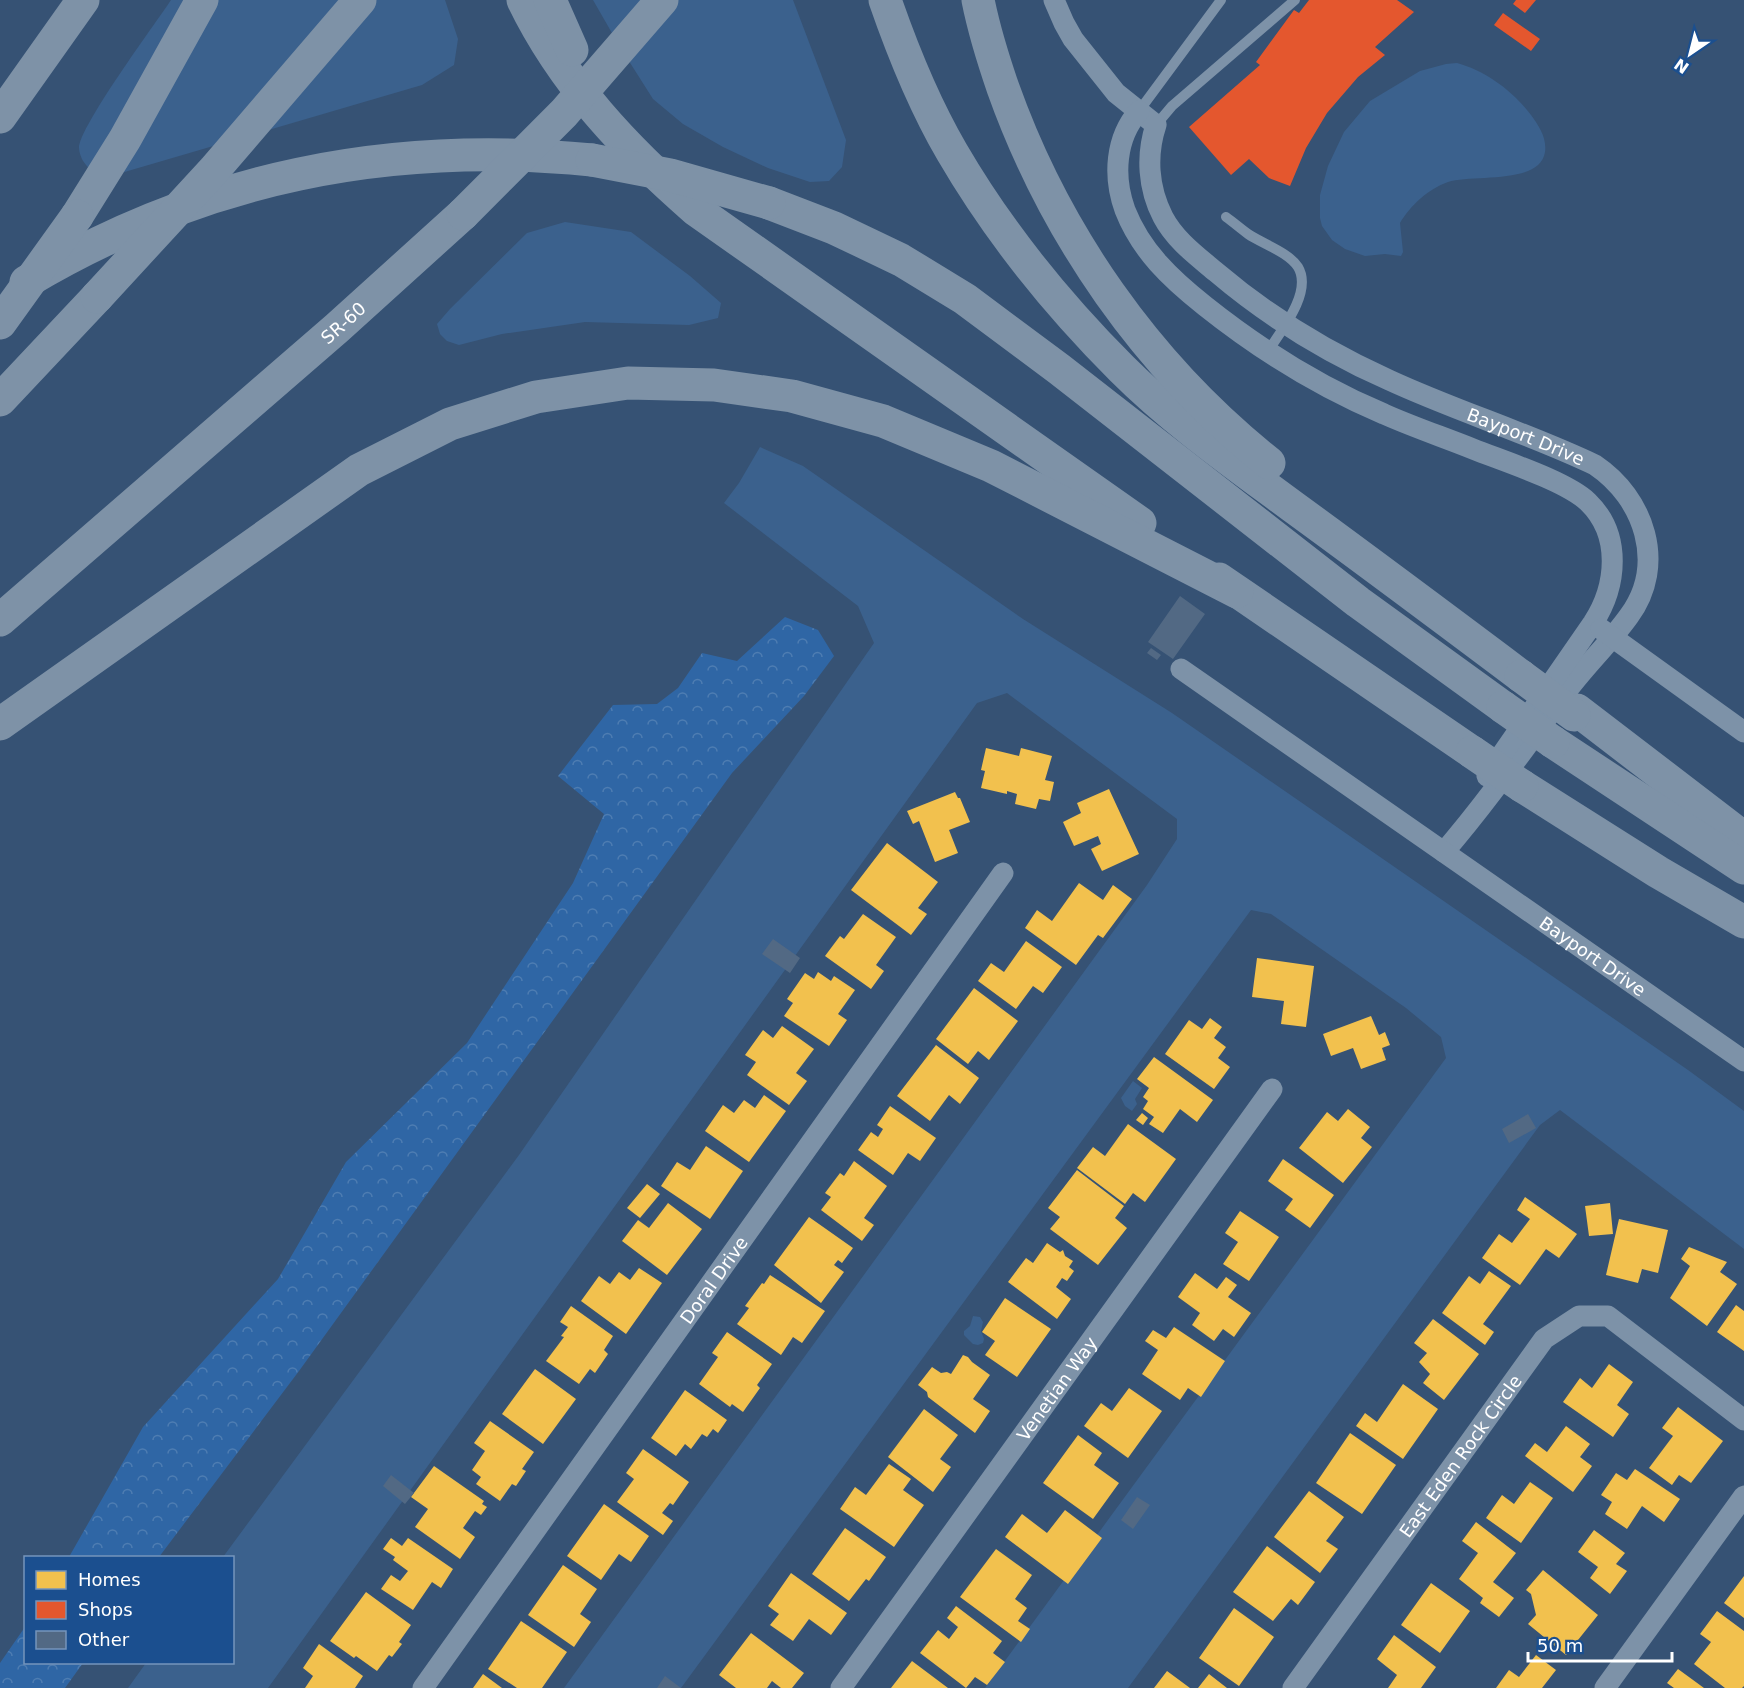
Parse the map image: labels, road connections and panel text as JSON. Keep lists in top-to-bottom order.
{
  "streets": {
    "highway": ["SR-60"],
    "street": [
      "Bayport Drive",
      "Doral Drive",
      "Venetian Way",
      "East Eden Rock Circle"
    ]
  },
  "legend": ["Homes", "Shops", "Other"],
  "scale_bar": "50 m",
  "north": "bottom left"
}
